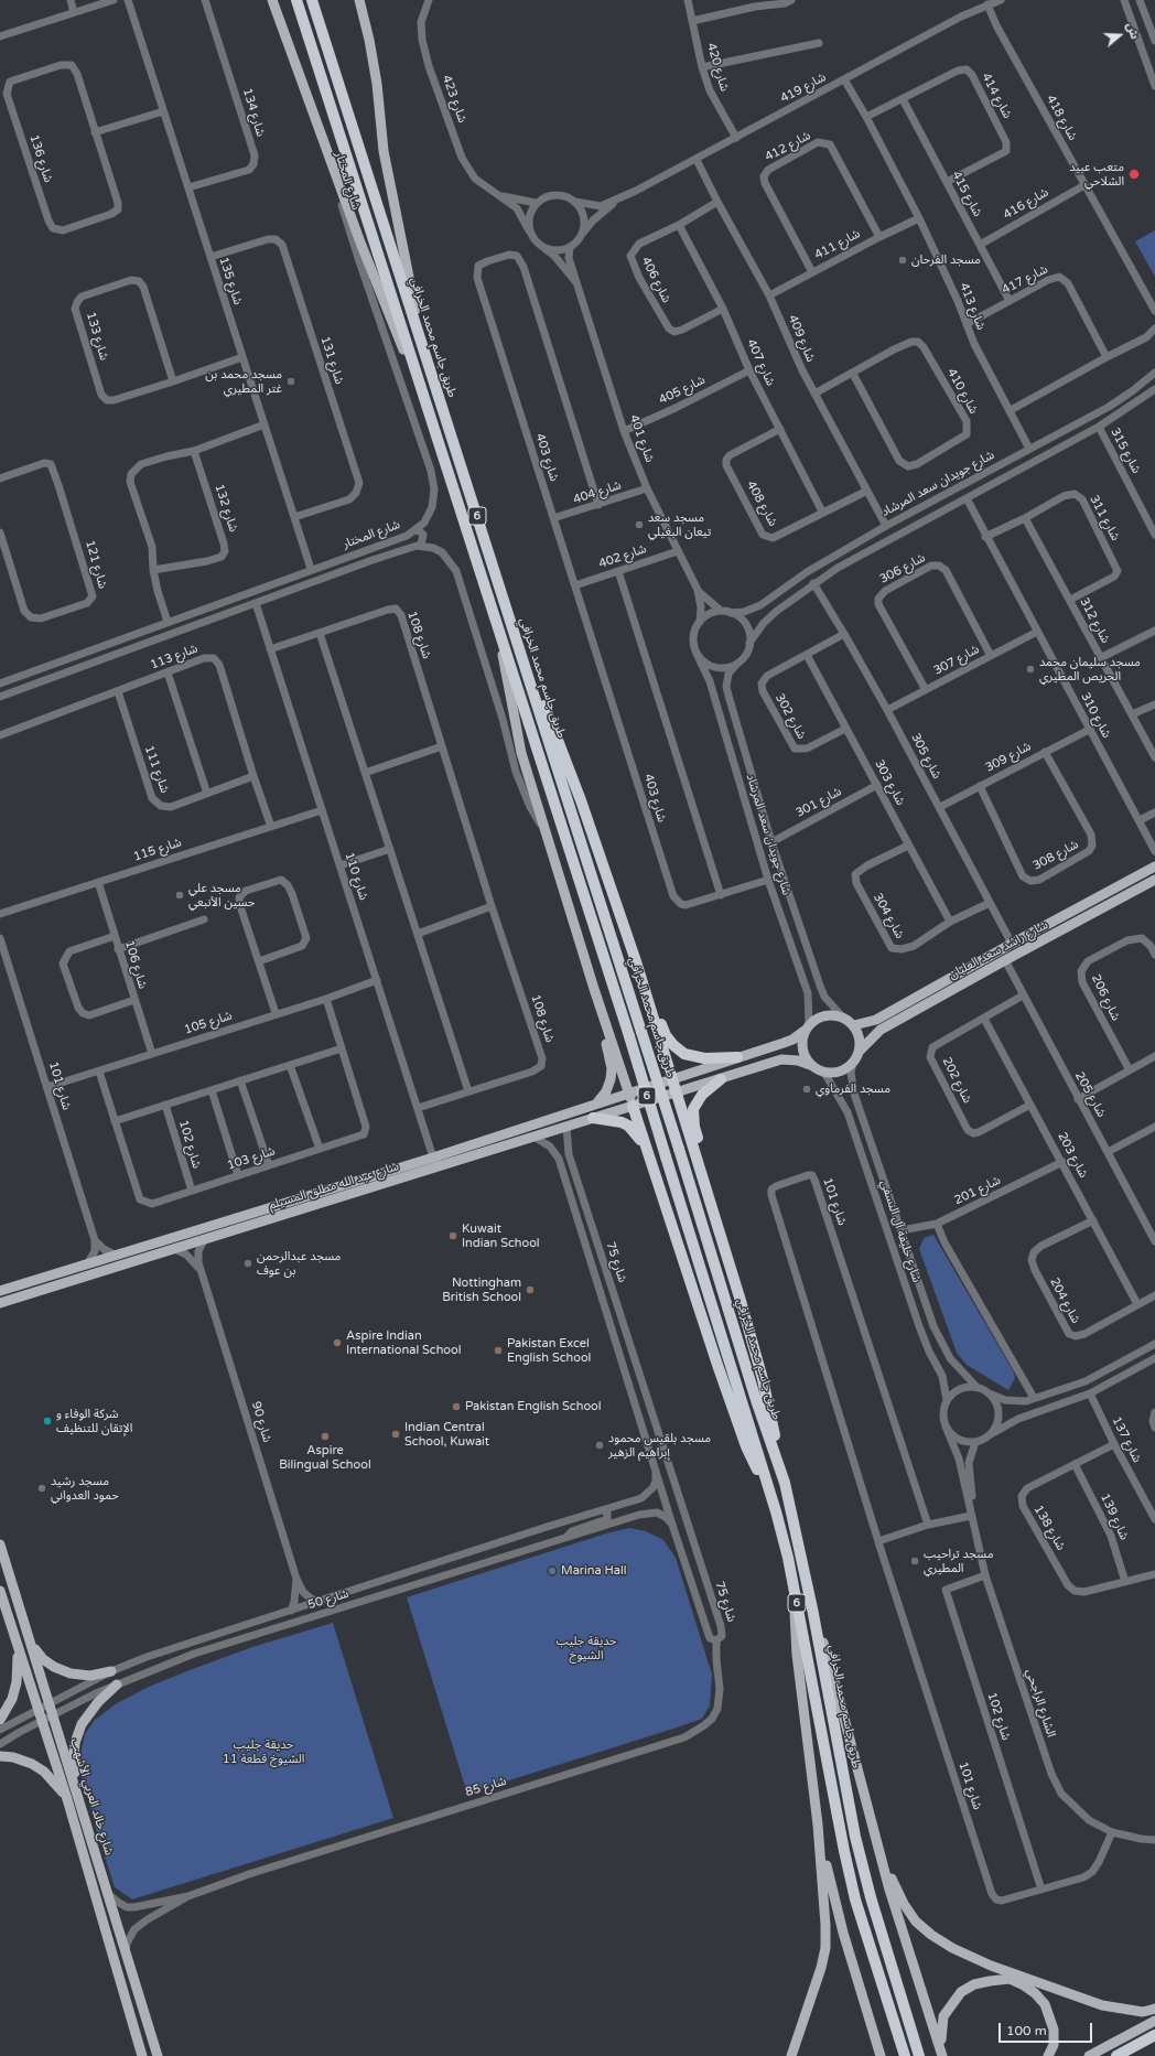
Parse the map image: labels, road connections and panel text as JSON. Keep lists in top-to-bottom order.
{
  "streets": {
    "highway": ["طريق جاسم محمد الخرافي", "6"],
    "main road": ["شارع راشد سعد العلبان", "شارع عبد الله مطلق المسيلم", "شارع خالد العربي الأشهب"],
    "street": [
      "شارع 420",
      "شارع 419",
      "شارع 414",
      "شارع 423",
      "شارع 134",
      "شارع 418",
      "شارع 412",
      "شارع 136",
      "شارع المختار",
      "شارع 415",
      "شارع 416",
      "شارع 411",
      "شارع 406",
      "شارع 417",
      "شارع 135",
      "شارع 413",
      "شارع 133",
      "شارع 409",
      "شارع 131",
      "شارع 407",
      "شارع 405",
      "شارع 410",
      "شارع 401",
      "شارع 315",
      "شارع 403",
      "شارع جويدان سعد المرشاد",
      "شارع 404",
      "شارع 408",
      "شارع 132",
      "شارع 311",
      "شارع 402",
      "شارع 121",
      "شارع 306",
      "شارع 312",
      "شارع 108",
      "شارع 113",
      "شارع 307",
      "شارع 310",
      "شارع 302",
      "شارع 305",
      "شارع 309",
      "شارع 111",
      "شارع 303",
      "شارع 301",
      "شارع 115",
      "شارع 308",
      "شارع 110",
      "شارع 304",
      "شارع 106",
      "شارع 206",
      "شارع 105",
      "شارع 202",
      "شارع 101",
      "شارع 205",
      "شارع 102",
      "شارع 203",
      "شارع 103",
      "شارع 201",
      "شارع خليفة آل النسفي",
      "شارع 75",
      "شارع 204",
      "شارع 90",
      "شارع 137",
      "شارع 139",
      "شارع 138",
      "شارع 50",
      "الشارع الراجحي",
      "شارع 85"
    ]
  },
  "crossings": [
    ["شارع 420", "شارع 419"],
    ["شارع 419", "شارع 423"],
    ["شارع 419", "شارع 418"],
    ["شارع 419", "شارع 413"],
    ["شارع 419", "شارع 409"],
    ["شارع 419", "شارع 401"],
    ["شارع 414", "شارع 415"],
    ["شارع 414", "شارع 413"],
    ["شارع 423", "شارع 401"],
    ["شارع 134", "شارع 135"],
    ["شارع 418", "شارع 416"],
    ["شارع 412", "شارع 411"],
    ["شارع المختار", "شارع 135"],
    ["شارع المختار", "شارع 110"],
    ["شارع 415", "شارع 416"],
    ["شارع 415", "شارع 417"],
    ["شارع 411", "شارع 413"],
    ["شارع 411", "شارع 409"],
    ["شارع 406", "شارع 409"],
    ["شارع 406", "شارع 407"],
    ["شارع 417", "شارع 413"],
    ["شارع 135", "شارع 133"],
    ["شارع 135", "شارع 131"],
    ["شارع 413", "شارع جويدان سعد المرشاد"],
    ["شارع 409", "شارع 410"],
    ["شارع 409", "شارع جويدان سعد المرشاد"],
    ["شارع 409", "شارع 408"],
    ["شارع 407", "شارع 405"],
    ["شارع 407", "شارع 408"],
    ["شارع 405", "شارع 401"],
    ["شارع 401", "شارع جويدان سعد المرشاد"],
    ["شارع 401", "شارع 404"],
    ["شارع 401", "شارع 402"],
    ["شارع 403", "شارع جويدان سعد المرشاد"],
    ["شارع 403", "شارع 404"],
    ["شارع 403", "شارع 402"],
    ["شارع جويدان سعد المرشاد", "شارع 301"],
    ["شارع جويدان سعد المرشاد", "شارع راشد سعد العلبان"],
    ["شارع جويدان سعد المرشاد", "شارع خليفة آل النسفي"],
    ["شارع 311", "شارع 312"],
    ["شارع 311", "شارع 310"],
    ["شارع 306", "شارع 307"],
    ["شارع 108", "شارع 110"],
    ["شارع 113", "شارع 111"],
    ["شارع 113", "شارع 115"],
    ["شارع 307", "شارع 310"],
    ["شارع 307", "شارع 305"],
    ["شارع 310", "شارع 309"],
    ["شارع 302", "شارع 305"],
    ["شارع 302", "شارع 303"],
    ["شارع 305", "شارع 309"],
    ["شارع 305", "شارع 304"],
    ["شارع 305", "شارع راشد سعد العلبان"],
    ["شارع 309", "شارع 308"],
    ["شارع 303", "شارع 301"],
    ["شارع 303", "شارع 304"],
    ["شارع 115", "شارع 110"],
    ["شارع 115", "شارع 106"],
    ["شارع 110", "شارع 105"],
    ["شارع 110", "شارع عبد الله مطلق المسيلم"],
    ["شارع راشد سعد العلبان", "شارع 205"],
    ["شارع راشد سعد العلبان", "شارع خليفة آل النسفي"],
    ["شارع 106", "شارع 105"],
    ["شارع 105", "شارع 101"],
    ["شارع 105", "شارع 103"],
    ["شارع 202", "شارع 205"],
    ["شارع 202", "شارع 203"],
    ["شارع 101", "شارع 102"],
    ["شارع 101", "الشارع الراجحي"],
    ["شارع 102", "شارع 103"],
    ["شارع 102", "الشارع الراجحي"],
    ["شارع 203", "شارع 201"],
    ["شارع 203", "شارع 204"],
    ["شارع عبد الله مطلق المسيلم", "شارع 75"],
    ["شارع عبد الله مطلق المسيلم", "شارع 90"],
    ["شارع 201", "شارع خليفة آل النسفي"],
    ["شارع خليفة آل النسفي", "الشارع الراجحي"],
    ["شارع 75", "شارع 50"],
    ["شارع 75", "شارع 85"],
    ["شارع 90", "شارع 50"],
    ["شارع 137", "شارع 138"],
    ["شارع 139", "شارع 138"],
    ["شارع 50", "شارع خالد العربي الأشهب"],
    ["شارع 85", "شارع خالد العربي الأشهب"]
  ],
  "parks": ["حديقة جليب الشيوخ", "حديقة جليب الشيوخ قطعة 11"],
  "places": [
    "متعب عبيد الشلاحي",
    "مسجد الفرحان",
    "مسجد محمد بن غتر المطيري",
    "مسجد سعد تيعان البغيلي",
    "مسجد سليمان محمد الحريص المطيري",
    "مسجد علي حسين الأنبعي",
    "مسجد الفرماوي",
    "Kuwait Indian School",
    "مسجد عبدالرحمن بن عوف",
    "Nottingham British School",
    "Aspire Indian International School",
    "Pakistan Excel English School",
    "Pakistan English School",
    "شركة الوفاء و الإتقان للتنظيف",
    "Indian Central School, Kuwait",
    "Aspire Bilingual School",
    "مسجد بلقيس محمود إبراهيم الزهير",
    "مسجد رشيد حمود العدواني",
    "مسجد تراحيب المطيري",
    "Marina Hall"
  ],
  "scale_bar": "100 m",
  "north": "right"
}
